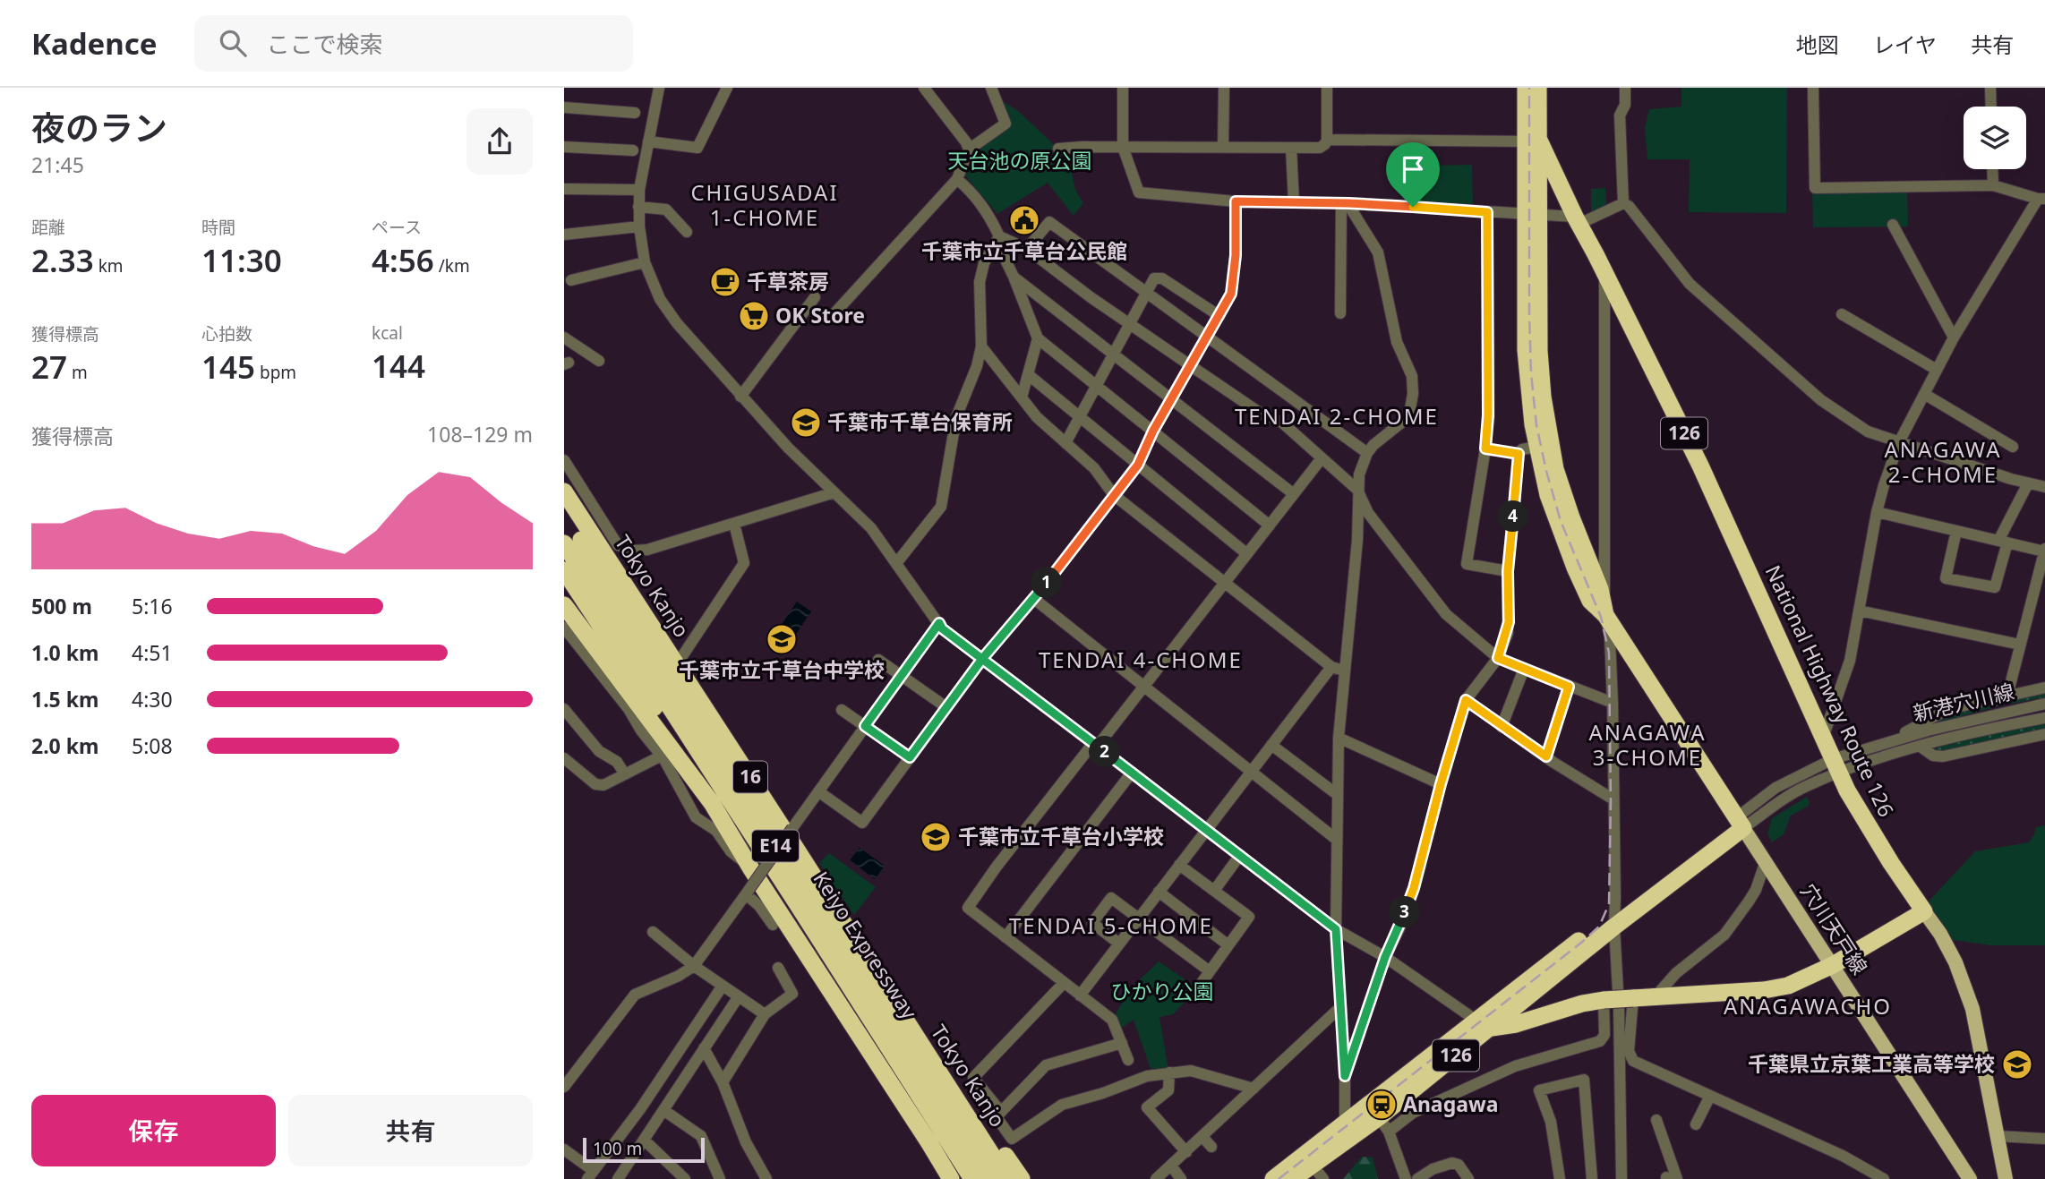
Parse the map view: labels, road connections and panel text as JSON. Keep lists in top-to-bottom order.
{
  "streets": {
    "highway": [
      "126",
      "Tokyo Kanjo",
      "National Highway Route 126",
      "16",
      "E14",
      "Keiyo Expressway"
    ],
    "main road": ["穴川天戸線"],
    "street": ["新港穴川線"]
  },
  "crossings": [
    ["126", "National Highway Route 126"],
    ["126", "穴川天戸線"],
    ["National Highway Route 126", "新港穴川線"],
    ["National Highway Route 126", "穴川天戸線"]
  ],
  "districts": [
    "CHIGUSADAI 1-CHOME",
    "TENDAI 2-CHOME",
    "ANAGAWA 2-CHOME",
    "TENDAI 4-CHOME",
    "ANAGAWA 3-CHOME",
    "TENDAI 5-CHOME",
    "ANAGAWACHO"
  ],
  "parks": ["天台池の原公園", "ひかり公園"],
  "places": {
    "public building": ["千葉市立千草台公民館"],
    "cafe": ["千草茶房"],
    "supermarket": ["OK Store"],
    "school or university": [
      "千葉市千草台保育所",
      "千葉市立千草台中学校",
      "千葉市立千草台小学校",
      "千葉県立京葉工業高等学校"
    ],
    "station": ["Anagawa"]
  },
  "scale_bar": "100 m",
  "page": {
    "header": "Kadence",
    "search": "ここで検索",
    "nav": ["地図", "レイヤ", "共有"],
    "heading": ["夜のラン", "21:45"],
    "stats": [
      ["距離", "2.33 km"],
      ["時間", "11:30"],
      ["ペース", "4:56 /km"],
      ["獲得標高", "27 m"],
      ["心拍数", "145 bpm"],
      ["kcal", "144"]
    ],
    "chart": ["獲得標高", "108–129 m"],
    "pins": [
      "4",
      "1",
      "2",
      "3"
    ],
    "list": [
      {
        "name": "500 m",
        "note": "5:16"
      },
      {
        "name": "1.0 km",
        "note": "4:51"
      },
      {
        "name": "1.5 km",
        "note": "4:30"
      },
      {
        "name": "2.0 km",
        "note": "5:08"
      }
    ],
    "buttons": ["保存", "共有"],
    "scale": "100 m"
  }
}
